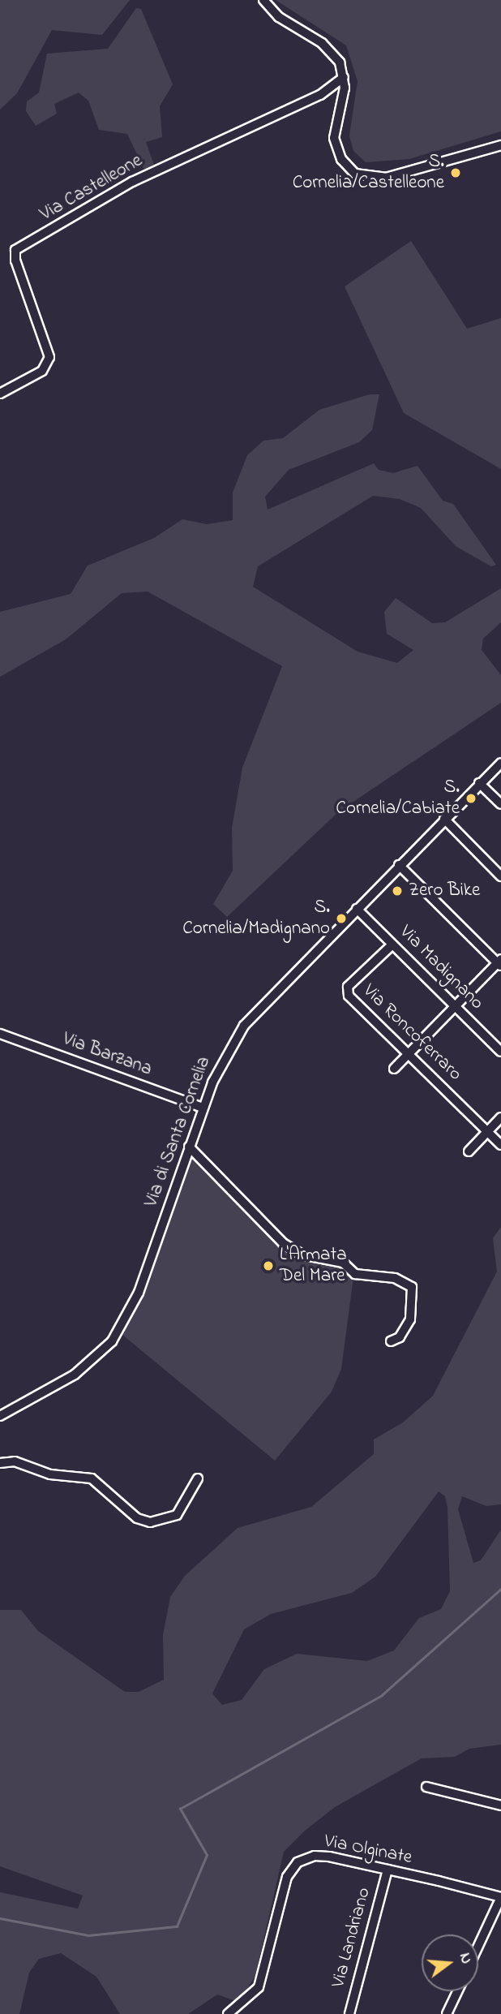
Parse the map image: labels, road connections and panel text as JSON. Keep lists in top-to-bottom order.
{
  "streets": {
    "street": [
      "Via Castelleone",
      "Via Madignano",
      "Via Roncoferraro",
      "Via Barzana",
      "Via di Santa Cornelia",
      "Via Olginate",
      "Via Landriano"
    ]
  },
  "crossings": [
    ["Via Madignano", "Via Roncoferraro"],
    ["Via Madignano", "Via di Santa Cornelia"],
    ["Via Barzana", "Via di Santa Cornelia"],
    ["Via Olginate", "Via Landriano"]
  ],
  "places": [
    "S. Cornelia/Castelleone",
    "S. Cornelia/Cabiate",
    "Zero Bike",
    "S. Cornelia/Madignano",
    "L'Armata Del Mare"
  ],
  "north": "right"
}
